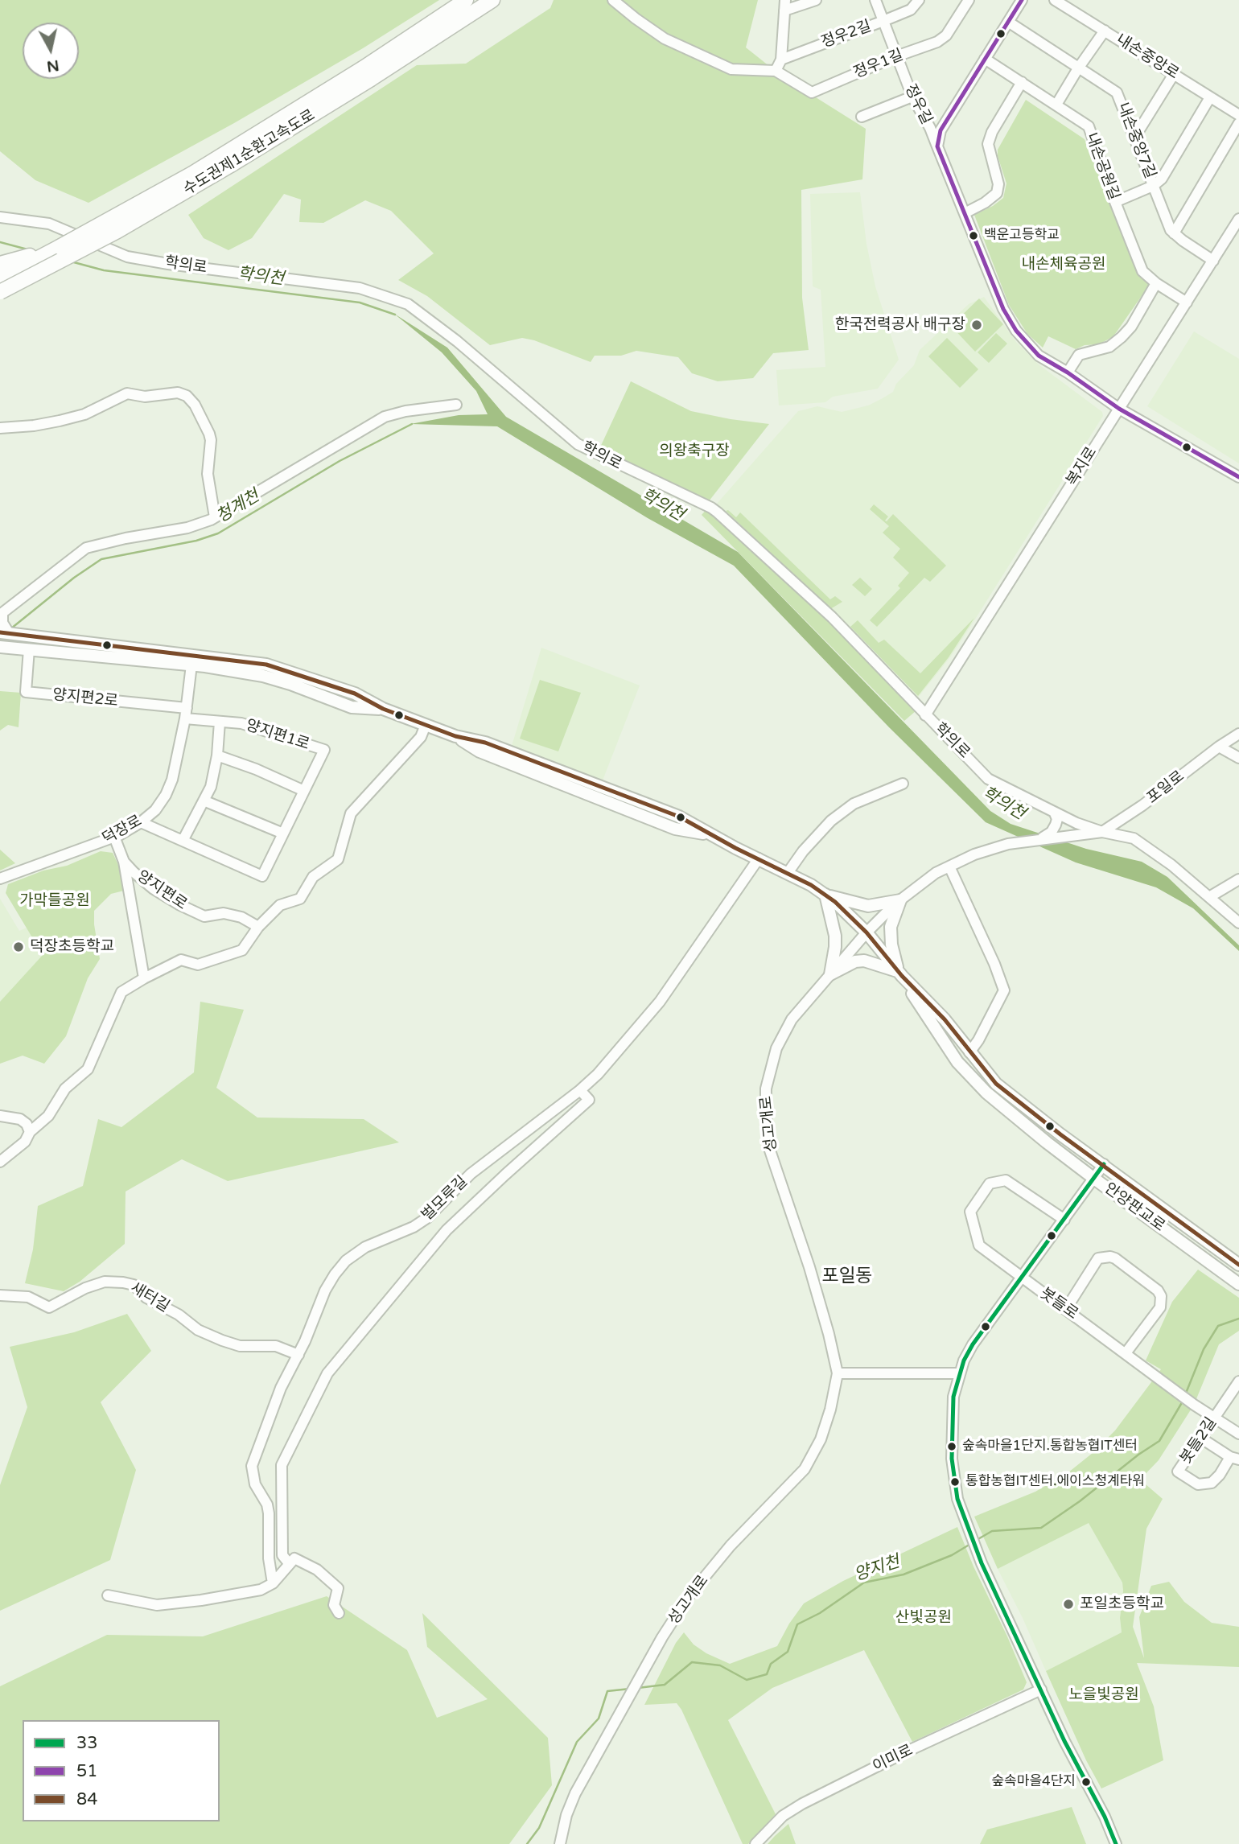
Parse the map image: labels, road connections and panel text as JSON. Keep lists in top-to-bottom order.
{
  "streets": {
    "highway": ["수도권제1순환고속도로"],
    "main road": ["안양판교로"],
    "street": [
      "정우2길",
      "내손중앙로",
      "정우1길",
      "정우길",
      "내손중앙7길",
      "내손공원길",
      "학의로",
      "복지로",
      "양지편2로",
      "양지편1로",
      "포일로",
      "덕장로",
      "양지편로",
      "성고개로",
      "벌모루길",
      "새터길",
      "봇들로",
      "봇들2길",
      "이미로"
    ]
  },
  "crossings": [
    ["정우2길", "정우길"],
    ["정우1길", "정우길"],
    ["정우길", "복지로"],
    ["내손중앙7길", "복지로"],
    ["내손공원길", "복지로"],
    ["학의로", "복지로"],
    ["학의로", "포일로"],
    ["양지편2로", "양지편1로"],
    ["양지편2로", "덕장로"],
    ["양지편2로", "안양판교로"],
    ["양지편1로", "덕장로"],
    ["덕장로", "양지편로"],
    ["덕장로", "안양판교로"],
    ["성고개로", "안양판교로"],
    ["벌모루길", "안양판교로"],
    ["벌모루길", "새터길"],
    ["봇들로", "봇들2길"]
  ],
  "districts": ["포일동"],
  "water": ["학의천", "청계천", "양지천"],
  "parks": [
    "내손체육공원",
    "의왕축구장",
    "가막들공원",
    "산빛공원",
    "노을빛공원"
  ],
  "places": [
    "백운고등학교",
    "한국전력공사 배구장",
    "덕장초등학교",
    "숲속마을1단지.통합농협IT센터",
    "통합농협IT센터.에이스청계타워",
    "포일초등학교",
    "숲속마을4단지"
  ],
  "lines": ["transit line 51", "transit line 84", "transit line 33"],
  "legend": ["33", "51", "84"],
  "north": "bottom"
}
